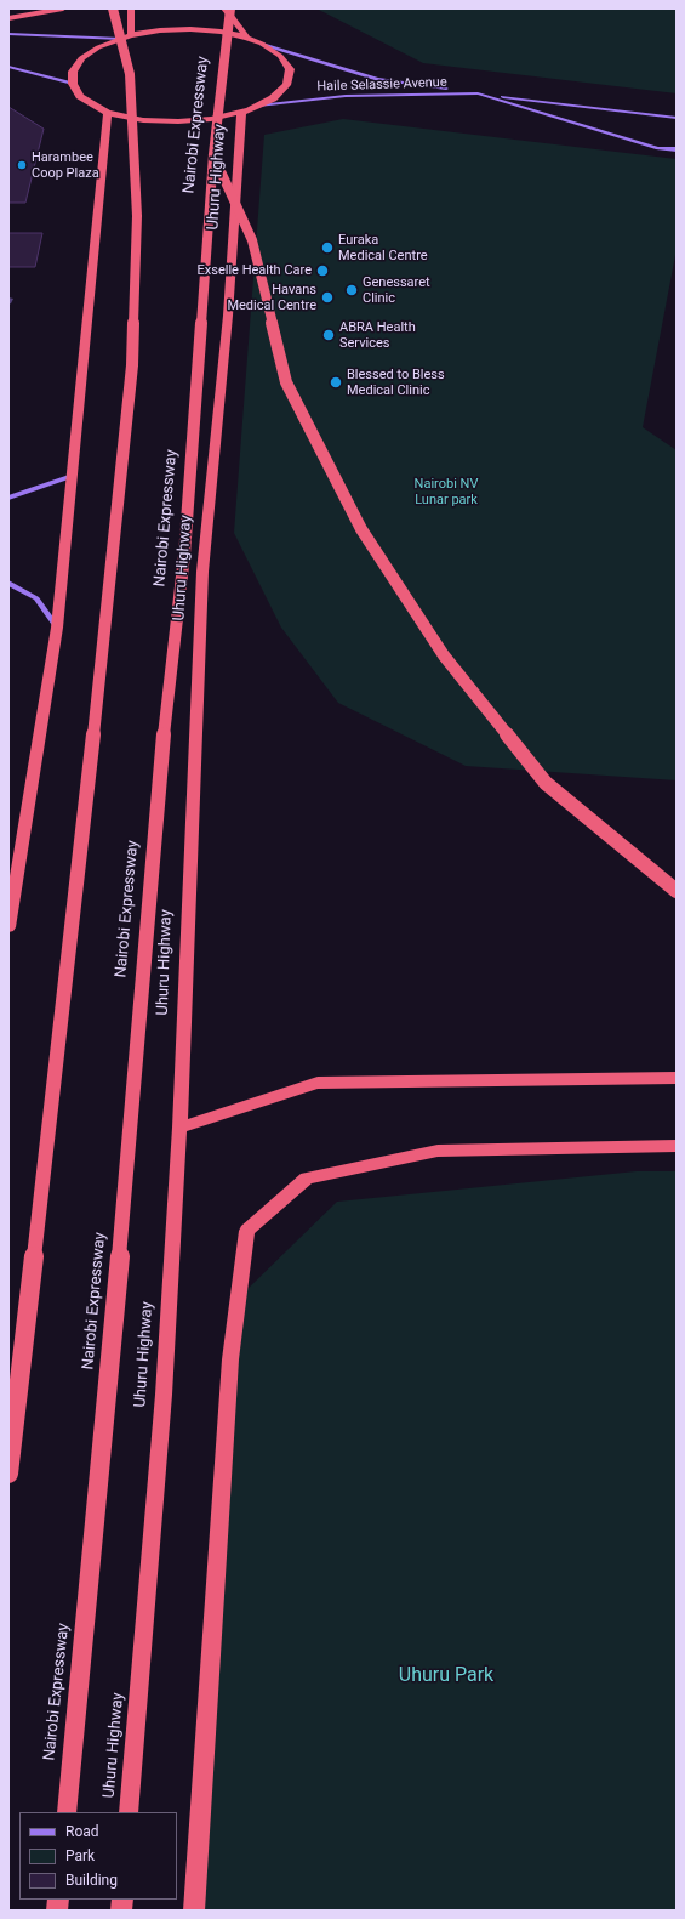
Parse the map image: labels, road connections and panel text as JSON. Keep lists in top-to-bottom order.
{
  "streets": {
    "highway": ["Nairobi Expressway", "Uhuru Highway"],
    "main road": ["Haile Selassie Avenue"]
  },
  "parks": ["Nairobi NV Lunar park", "Uhuru Park"],
  "places": [
    "Harambee Coop Plaza",
    "Euraka Medical Centre",
    "Exselle Health Care",
    "Genessaret Clinic",
    "Havans Medical Centre",
    "ABRA Health Services",
    "Blessed to Bless Medical Clinic"
  ],
  "legend": ["Road", "Park", "Building"]
}
